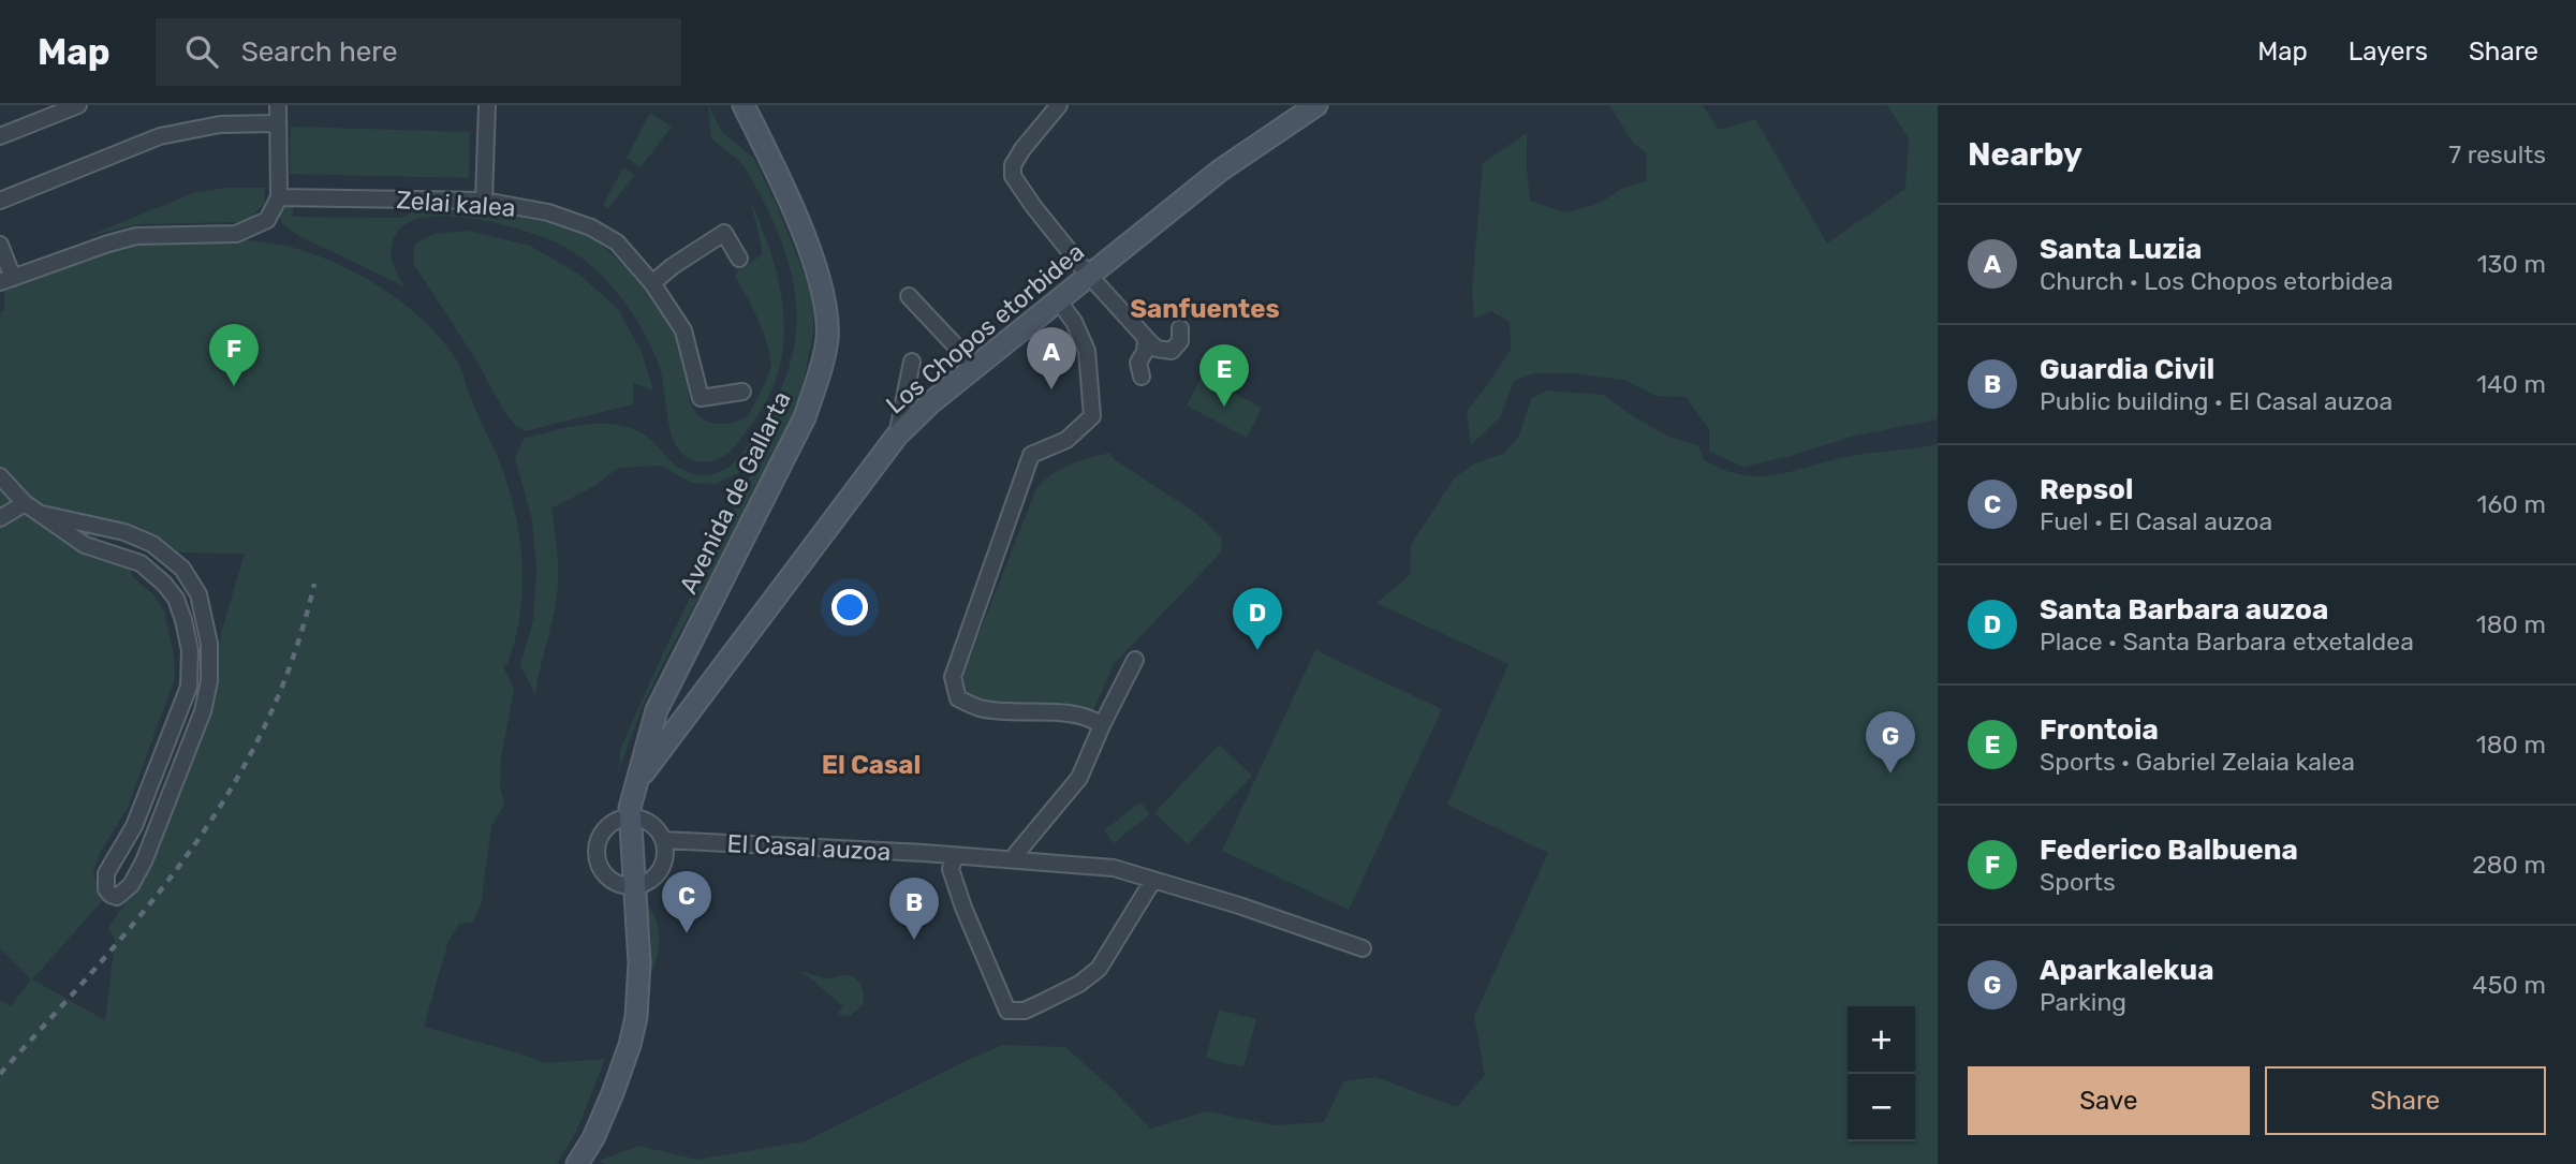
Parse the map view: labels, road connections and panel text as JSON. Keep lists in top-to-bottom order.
{
  "streets": {
    "street": [
      "Zelai kalea",
      "Los Chopos etorbidea",
      "Avenida de Gallarta",
      "El Casal auzoa"
    ]
  },
  "crossings": [
    ["Los Chopos etorbidea", "Avenida de Gallarta"]
  ],
  "districts": ["Sanfuentes", "El Casal"],
  "page": {
    "header": "Map",
    "search": "Search here",
    "nav": ["Map", "Layers", "Share"],
    "heading": ["Nearby", "7 results"],
    "list": [
      {
        "mark": "A",
        "name": "Santa Luzia",
        "note": "Church · Los Chopos etorbidea",
        "value": "130 m"
      },
      {
        "mark": "B",
        "name": "Guardia Civil",
        "note": "Public building · El Casal auzoa",
        "value": "140 m"
      },
      {
        "mark": "C",
        "name": "Repsol",
        "note": "Fuel · El Casal auzoa",
        "value": "160 m"
      },
      {
        "mark": "D",
        "name": "Santa Barbara auzoa",
        "note": "Place · Santa Barbara etxetaldea",
        "value": "180 m"
      },
      {
        "mark": "E",
        "name": "Frontoia",
        "note": "Sports · Gabriel Zelaia kalea",
        "value": "180 m"
      },
      {
        "mark": "F",
        "name": "Federico Balbuena",
        "note": "Sports",
        "value": "280 m"
      },
      {
        "mark": "G",
        "name": "Aparkalekua",
        "note": "Parking",
        "value": "450 m"
      }
    ],
    "pins": [
      "F",
      "A",
      "E",
      "D",
      "G",
      "C",
      "B"
    ],
    "map_buttons": ["+", "−"],
    "buttons": ["Save", "Share"]
  }
}
